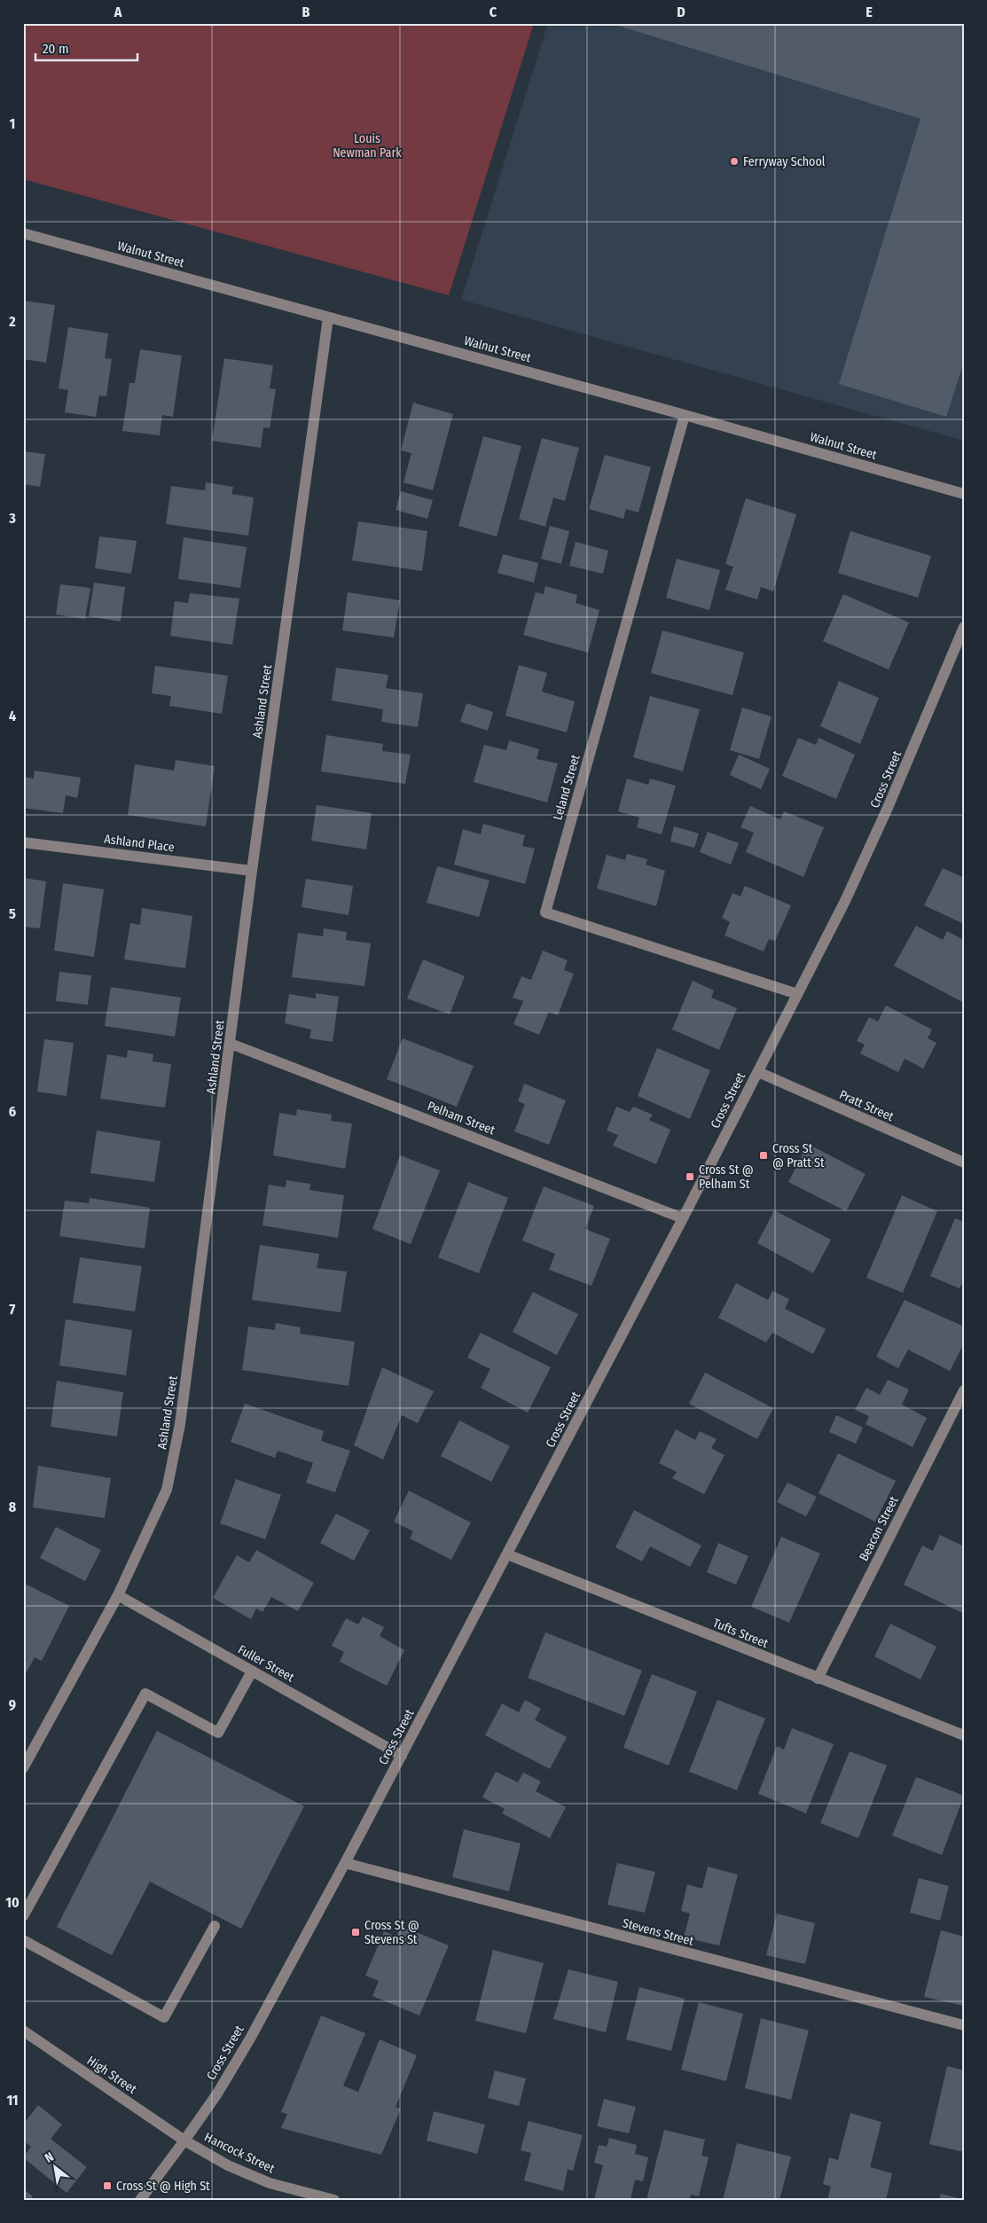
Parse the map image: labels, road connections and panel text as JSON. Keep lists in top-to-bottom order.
{
  "streets": {
    "street": [
      "Walnut Street",
      "Ashland Street",
      "Cross Street",
      "Leland Street",
      "Ashland Place",
      "Pratt Street",
      "Pelham Street",
      "Beacon Street",
      "Tufts Street",
      "Fuller Street",
      "Stevens Street",
      "High Street",
      "Hancock Street"
    ]
  },
  "crossings": [
    ["Walnut Street", "Ashland Street"],
    ["Walnut Street", "Leland Street"],
    ["Ashland Street", "Ashland Place"],
    ["Ashland Street", "Pelham Street"],
    ["Ashland Street", "Fuller Street"],
    ["Cross Street", "Leland Street"],
    ["Cross Street", "Pratt Street"],
    ["Cross Street", "Pelham Street"],
    ["Cross Street", "Tufts Street"],
    ["Cross Street", "Fuller Street"],
    ["Cross Street", "Stevens Street"],
    ["Cross Street", "High Street"],
    ["Cross Street", "Hancock Street"],
    ["Beacon Street", "Tufts Street"],
    ["High Street", "Hancock Street"]
  ],
  "parks": ["Louis Newman Park"],
  "places": {
    "other": ["Ferryway School"],
    "transit": [
      "Cross St @ Pratt St",
      "Cross St @ Pelham St",
      "Cross St @ Stevens St",
      "Cross St @ High St"
    ]
  },
  "scale_bar": "20 m",
  "north": "top left",
  "grid": {
    "columns": [
      "A",
      "B",
      "C",
      "D",
      "E"
    ],
    "rows": [
      "1",
      "2",
      "3",
      "4",
      "5",
      "6",
      "7",
      "8",
      "9",
      "10",
      "11"
    ]
  }
}
